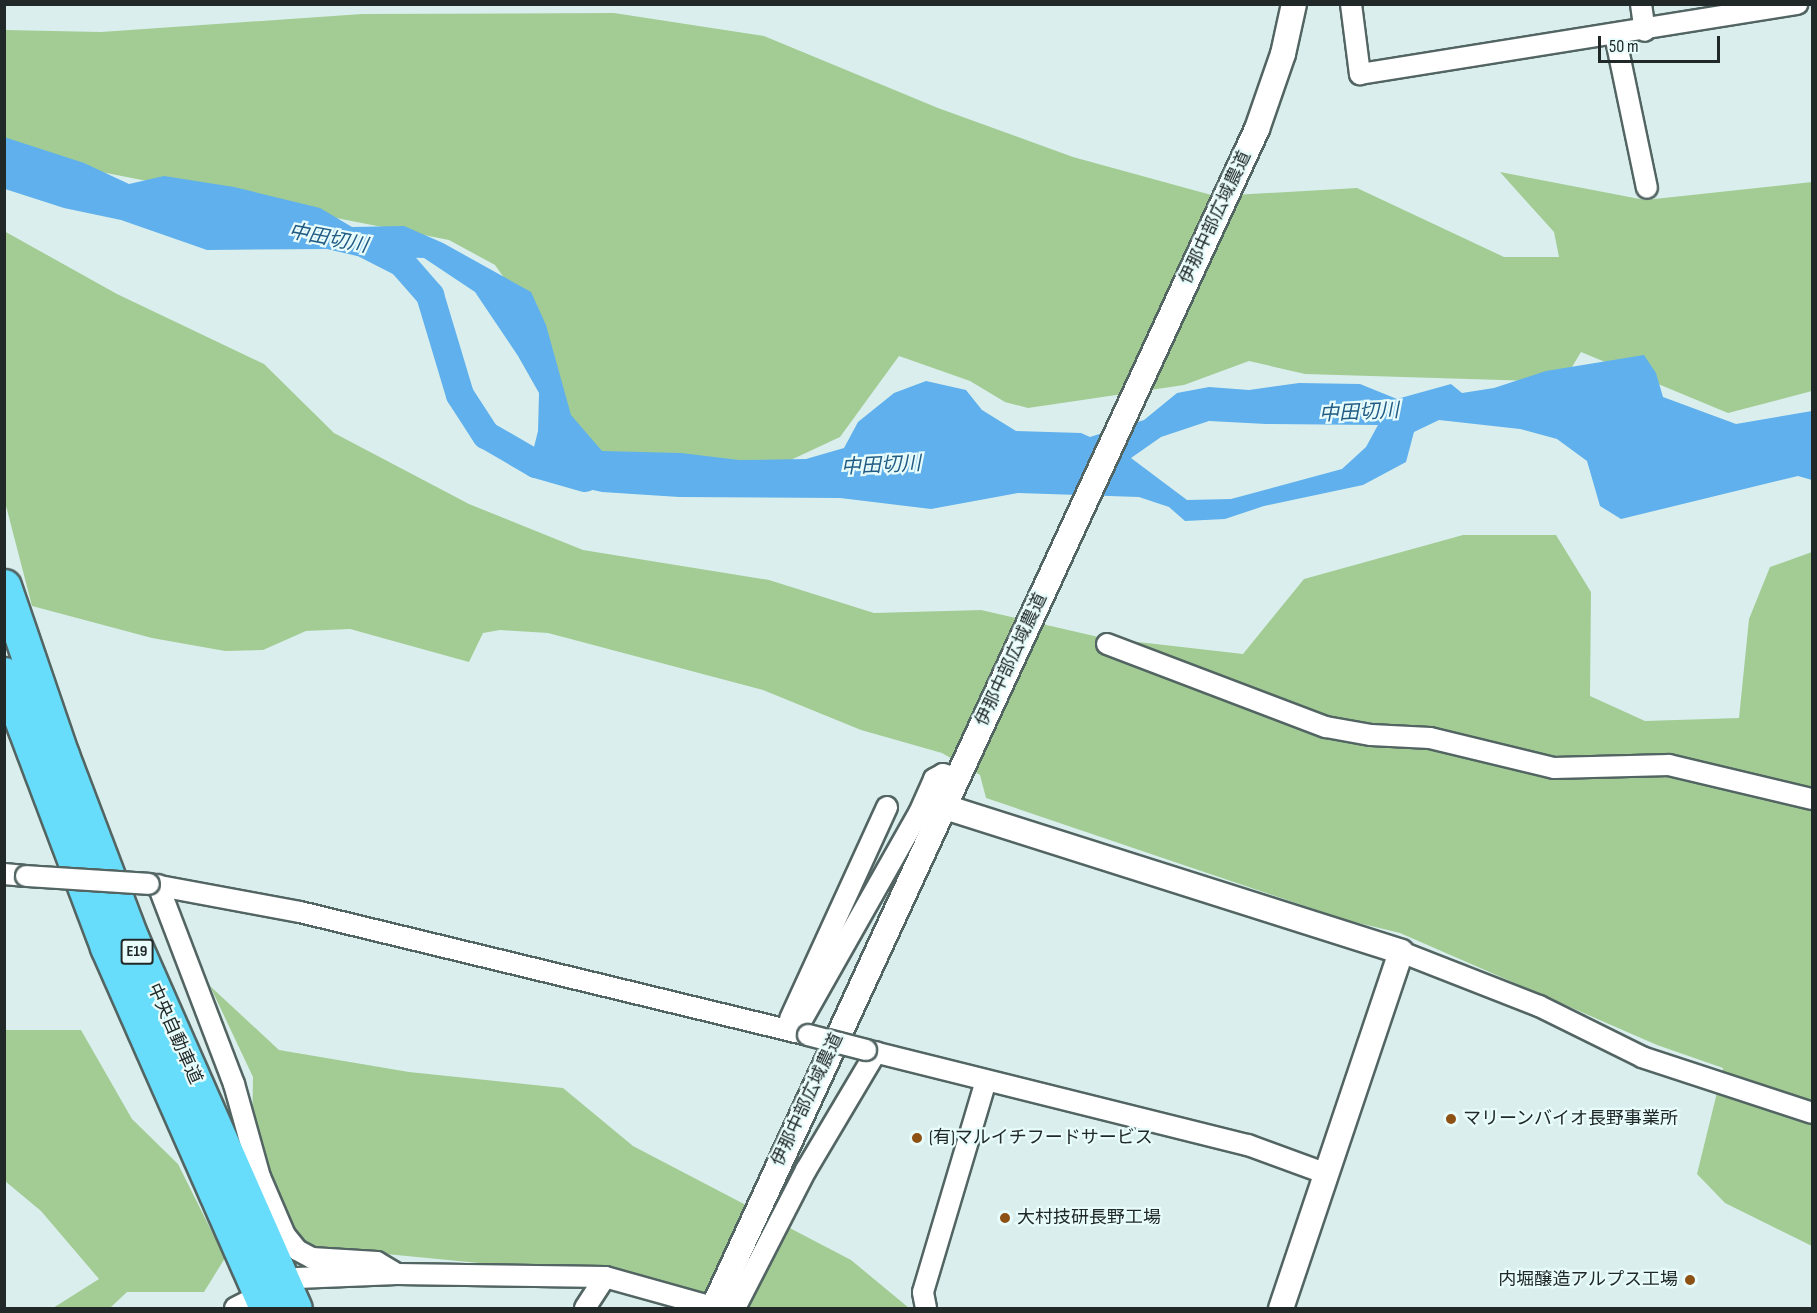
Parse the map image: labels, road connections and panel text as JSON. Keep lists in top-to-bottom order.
{
  "streets": {
    "highway": ["E19", "中央自動車道"],
    "street": ["伊那中部広域農道"]
  },
  "water": ["中田切川"],
  "places": [
    "マリーンバイオ長野事業所",
    "(有)マルイチフードサービス",
    "大村技研長野工場",
    "内堀醸造アルプス工場"
  ],
  "scale_bar": "50 m"
}
